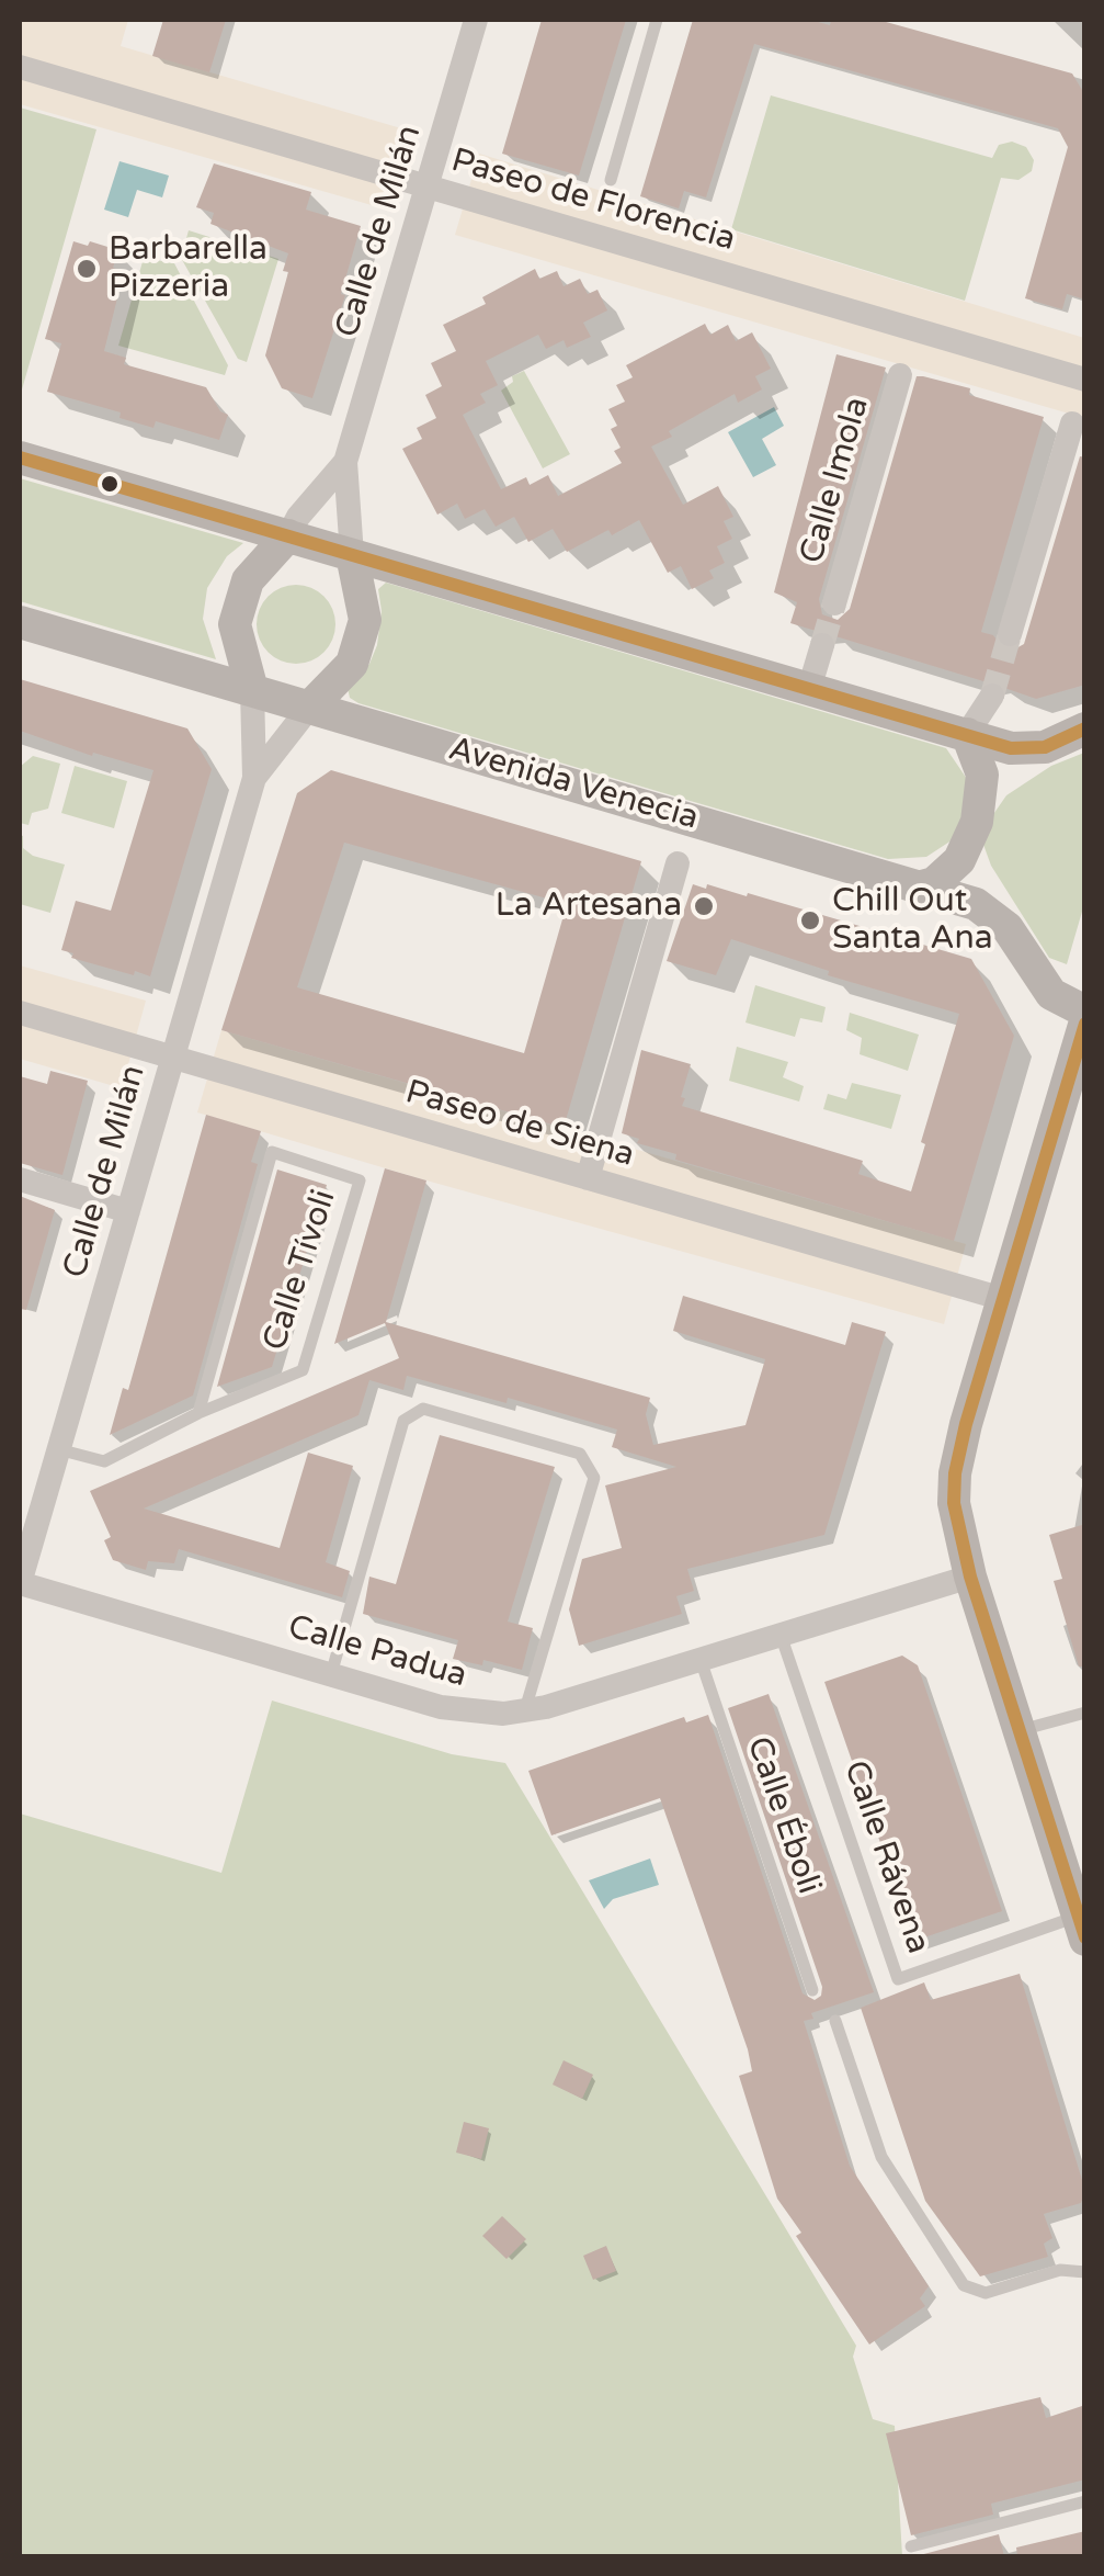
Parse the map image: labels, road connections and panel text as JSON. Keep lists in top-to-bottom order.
{
  "streets": {
    "street": [
      "Paseo de Florencia",
      "Calle de Milán",
      "Calle Imola",
      "Avenida Venecia",
      "Paseo de Siena",
      "Calle Padua"
    ],
    "lane": ["Calle Tívoli", "Calle Éboli", "Calle Rávena"]
  },
  "crossings": [
    ["Paseo de Florencia", "Calle de Milán"],
    ["Calle de Milán", "Avenida Venecia"],
    ["Calle de Milán", "Paseo de Siena"],
    ["Calle de Milán", "Calle Tívoli"],
    ["Calle de Milán", "Calle Padua"],
    ["Calle Padua", "Calle Éboli"],
    ["Calle Padua", "Calle Rávena"]
  ],
  "places": ["Barbarella Pizzeria", "La Artesana", "Chill Out Santa Ana"]
}
